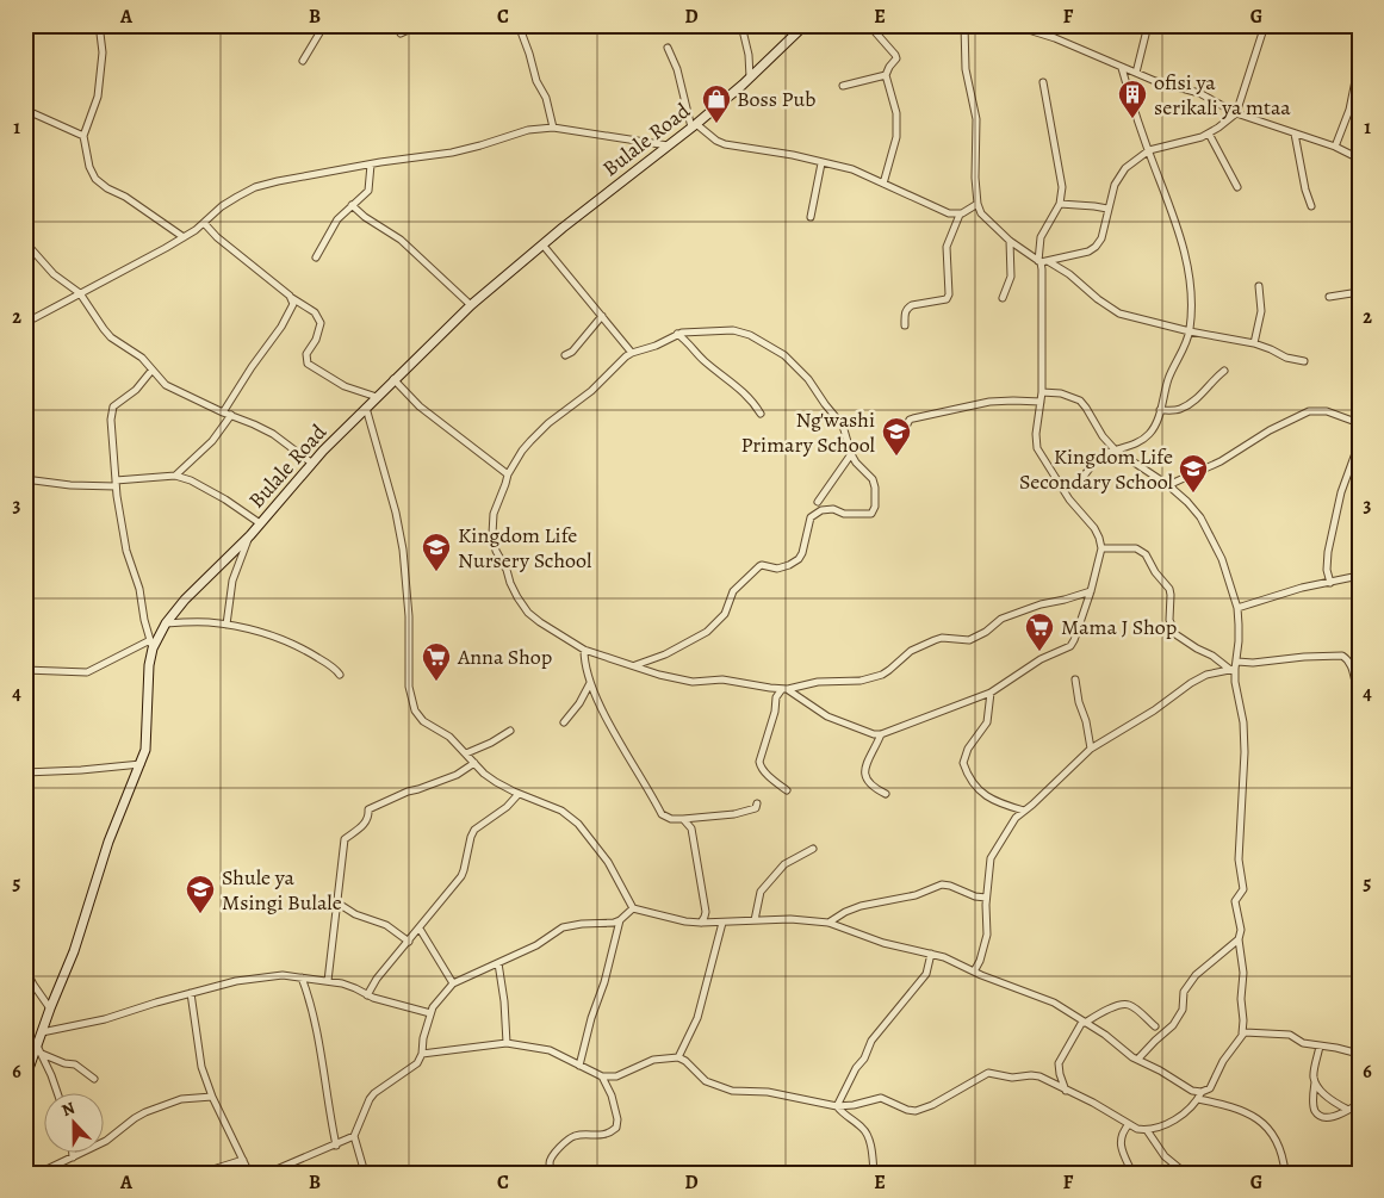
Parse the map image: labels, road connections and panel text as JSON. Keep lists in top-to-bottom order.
{
  "streets": {
    "street": ["Bulale Road"]
  },
  "places": {
    "building": ["ofisi ya serikali ya mtaa"],
    "shop": ["Boss Pub"],
    "school or university": [
      "Ng'washi Primary School",
      "Kingdom Life Secondary School",
      "Kingdom Life Nursery School",
      "Shule ya Msingi Bulale"
    ],
    "supermarket": ["Mama J Shop", "Anna Shop"]
  },
  "north": "top",
  "grid": {
    "columns": [
      "A",
      "B",
      "C",
      "D",
      "E",
      "F",
      "G"
    ],
    "rows": [
      "1",
      "2",
      "3",
      "4",
      "5",
      "6"
    ]
  }
}
